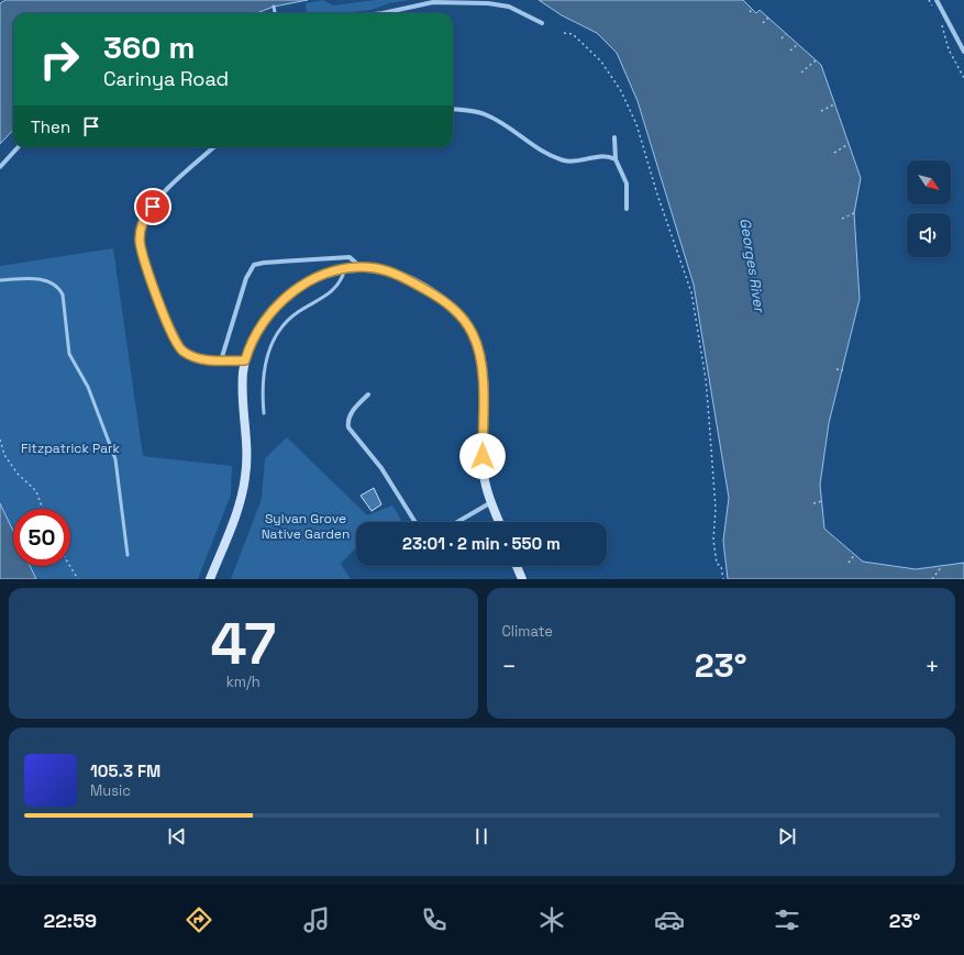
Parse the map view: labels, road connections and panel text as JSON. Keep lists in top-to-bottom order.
{
  "water": ["Georges River"],
  "parks": ["Fitzpatrick Park", "Sylvan Grove Native Garden"],
  "north": "bottom right",
  "page": {
    "turn": ["360 m", "Carinya Road"],
    "then": "Then",
    "limit": "50",
    "trip": "23:01 · 2 min · 550 m",
    "tile": [
      ["47", "km/h"],
      "Climate"
    ],
    "heat": ["−", "23°", "+"],
    "song": ["105.3 FM", "Music"],
    "tabs": ["22:59", "23°"]
  }
}
